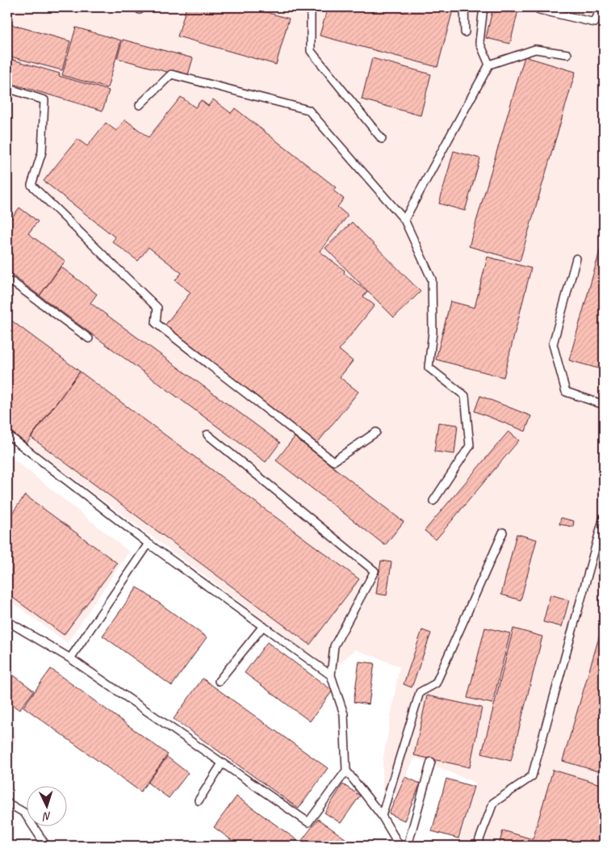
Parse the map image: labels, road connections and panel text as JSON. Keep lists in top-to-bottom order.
{
  "north": "bottom"
}
